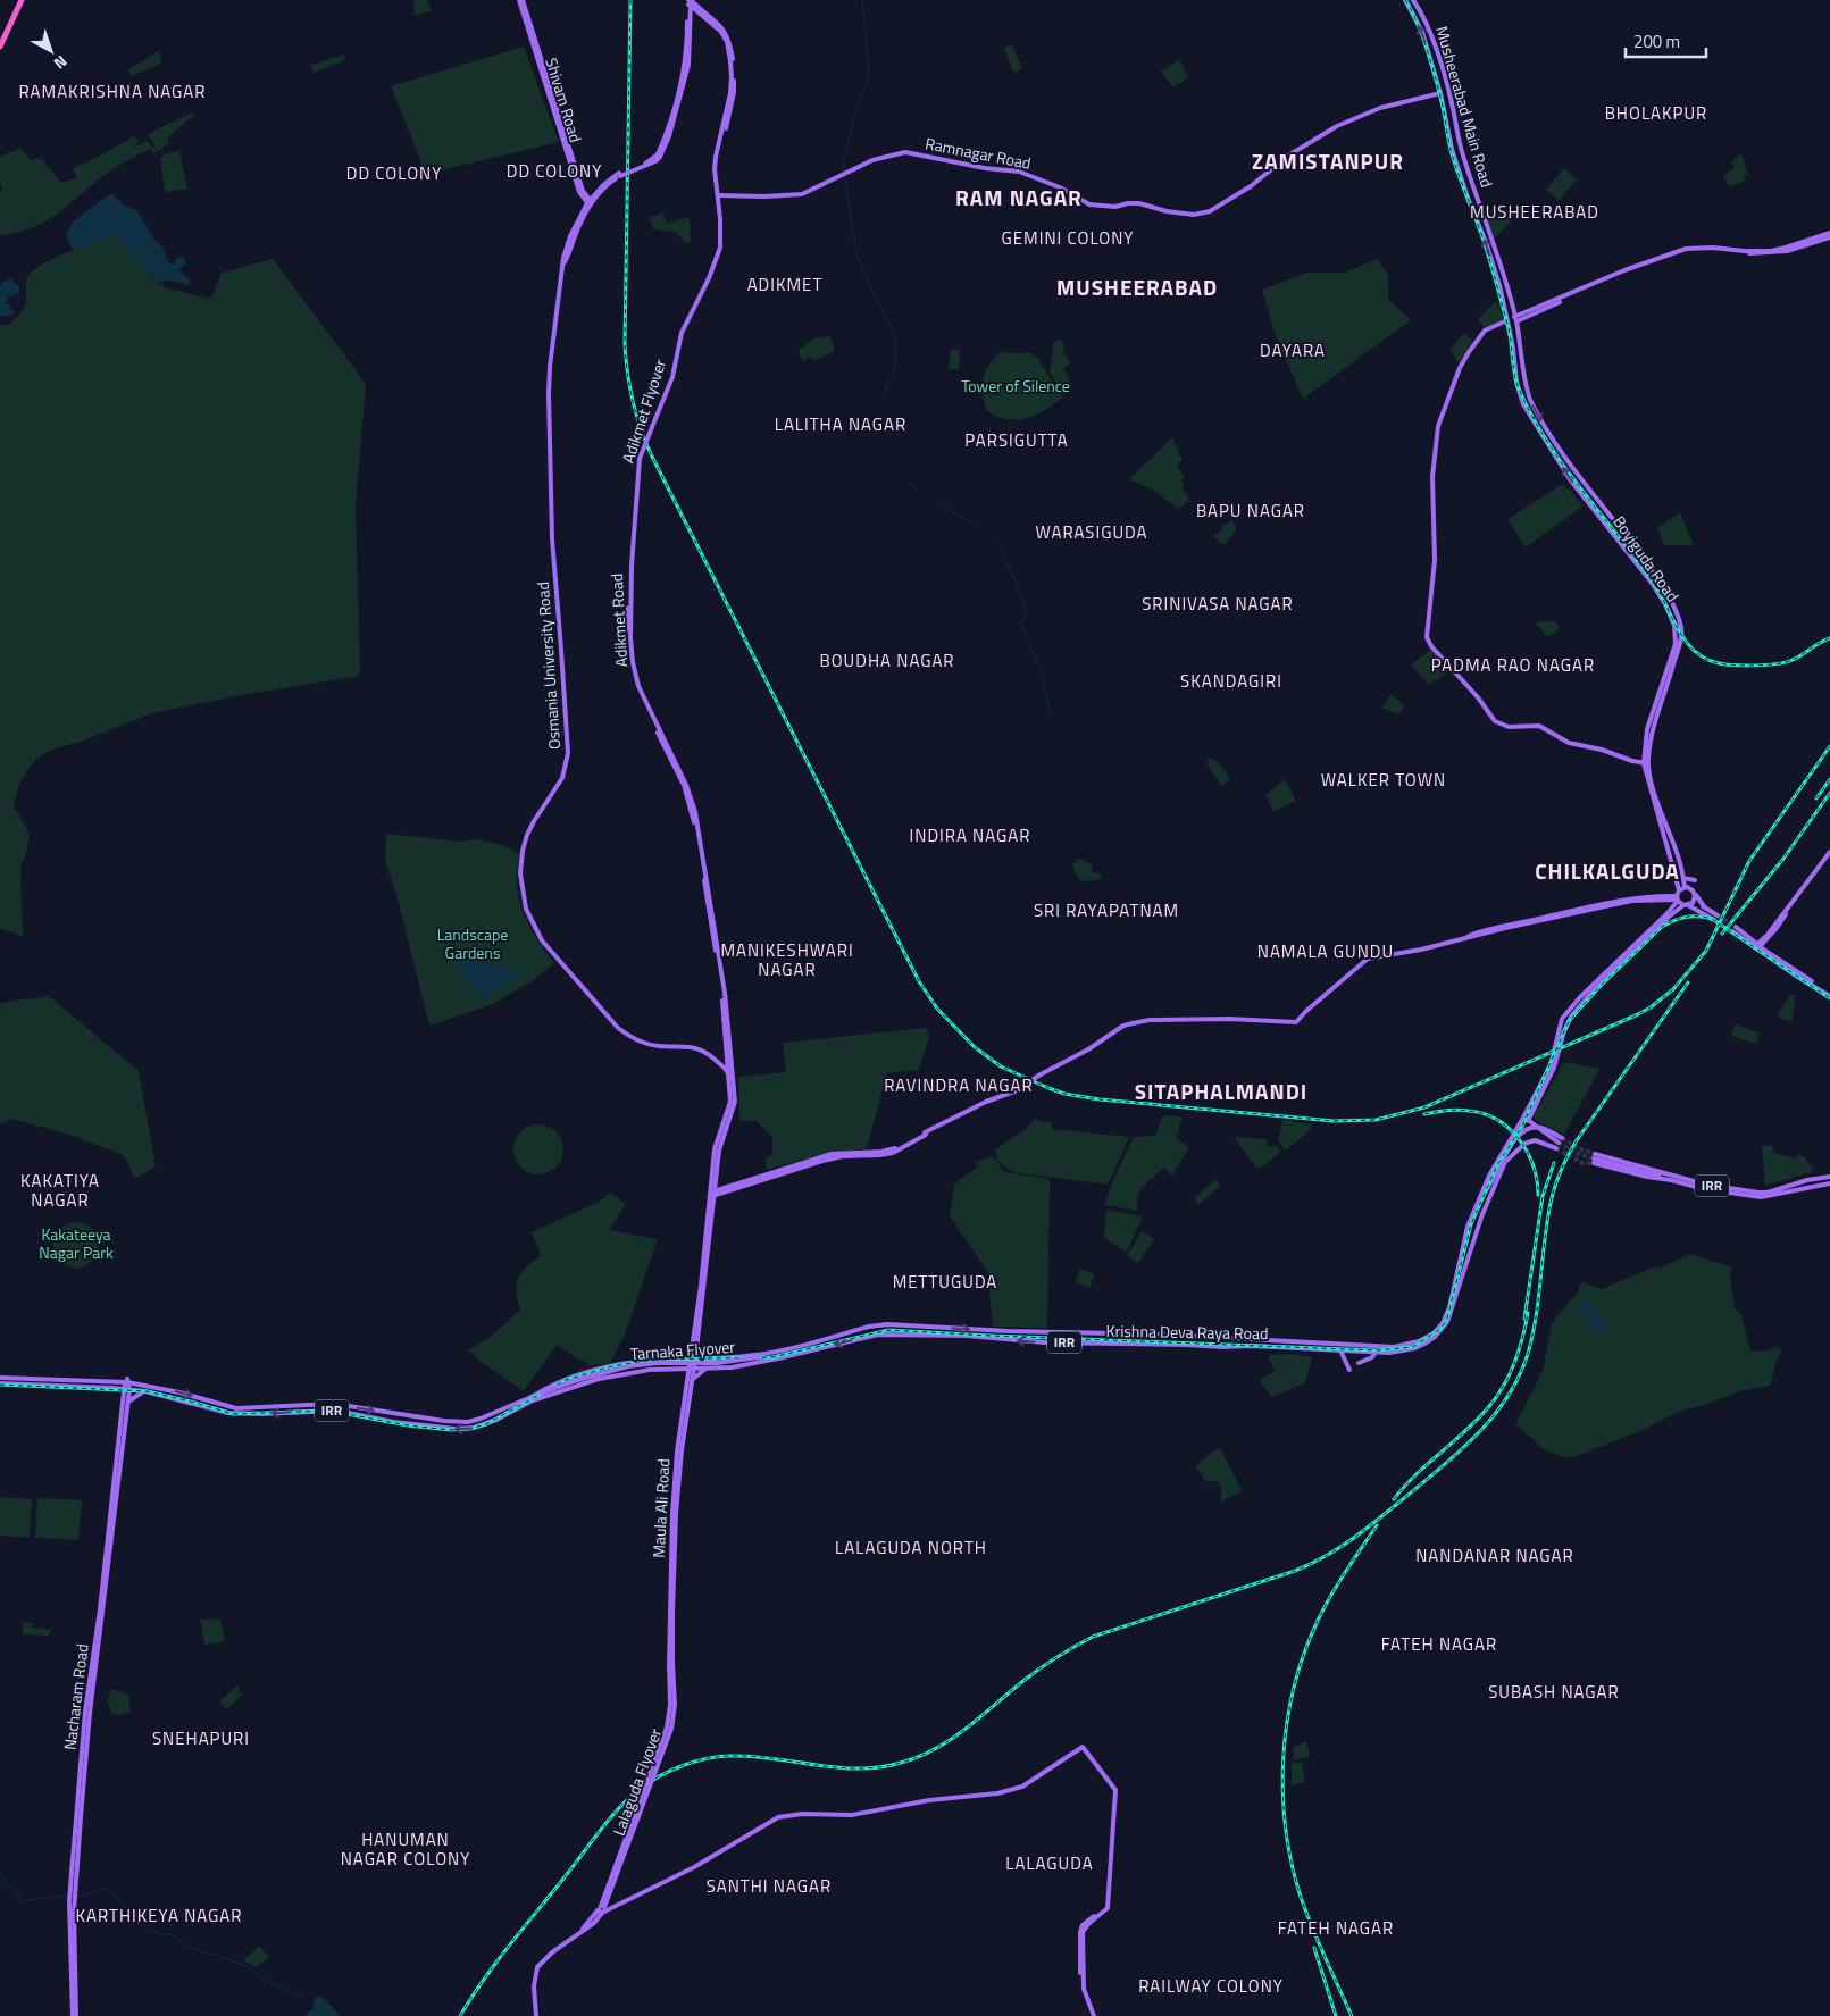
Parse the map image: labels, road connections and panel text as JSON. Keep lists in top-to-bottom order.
{
  "streets": {
    "main road": [
      "Shivam Road",
      "Musheerabad Main Road",
      "Ramnagar Road",
      "Adikmet Flyover",
      "Boyiguda Road",
      "Adikmet Road",
      "Osmania University Road",
      "IRR",
      "Krishna Deva Raya Road",
      "Tarnaka Flyover",
      "Maula Ali Road",
      "Nacharam Road",
      "Lalaguda Flyover"
    ]
  },
  "crossings": [
    ["Shivam Road", "Osmania University Road"],
    ["Musheerabad Main Road", "Ramnagar Road"],
    ["Musheerabad Main Road", "Boyiguda Road"],
    ["Ramnagar Road", "Adikmet Flyover"],
    ["Adikmet Flyover", "Adikmet Road"],
    ["IRR", "Krishna Deva Raya Road"],
    ["IRR", "Tarnaka Flyover"],
    ["IRR", "Nacharam Road"],
    ["Krishna Deva Raya Road", "Tarnaka Flyover"],
    ["Krishna Deva Raya Road", "Maula Ali Road"],
    ["Maula Ali Road", "Lalaguda Flyover"]
  ],
  "districts": [
    "RAMAKRISHNA NAGAR",
    "BHOLAKPUR",
    "ZAMISTANPUR",
    "DD COLONY",
    "DD COLONY",
    "RAM NAGAR",
    "MUSHEERABAD",
    "GEMINI COLONY",
    "ADIKMET",
    "MUSHEERABAD",
    "DAYARA",
    "LALITHA NAGAR",
    "PARSIGUTTA",
    "BAPU NAGAR",
    "WARASIGUDA",
    "SRINIVASA NAGAR",
    "BOUDHA NAGAR",
    "PADMA RAO NAGAR",
    "SKANDAGIRI",
    "WALKER TOWN",
    "INDIRA NAGAR",
    "CHILKALGUDA",
    "SRI RAYAPATNAM",
    "MANIKESHWARI NAGAR",
    "NAMALA GUNDU",
    "RAVINDRA NAGAR",
    "SITAPHALMANDI",
    "KAKATIYA NAGAR",
    "METTUGUDA",
    "LALAGUDA NORTH",
    "NANDANAR NAGAR",
    "FATEH NAGAR",
    "SUBASH NAGAR",
    "SNEHAPURI",
    "HANUMAN NAGAR COLONY",
    "LALAGUDA",
    "SANTHI NAGAR",
    "KARTHIKEYA NAGAR",
    "FATEH NAGAR",
    "RAILWAY COLONY"
  ],
  "parks": ["Tower of Silence", "Landscape Gardens", "Kakateeya Nagar Park"],
  "scale_bar": "200 m",
  "north": "bottom right"
}
